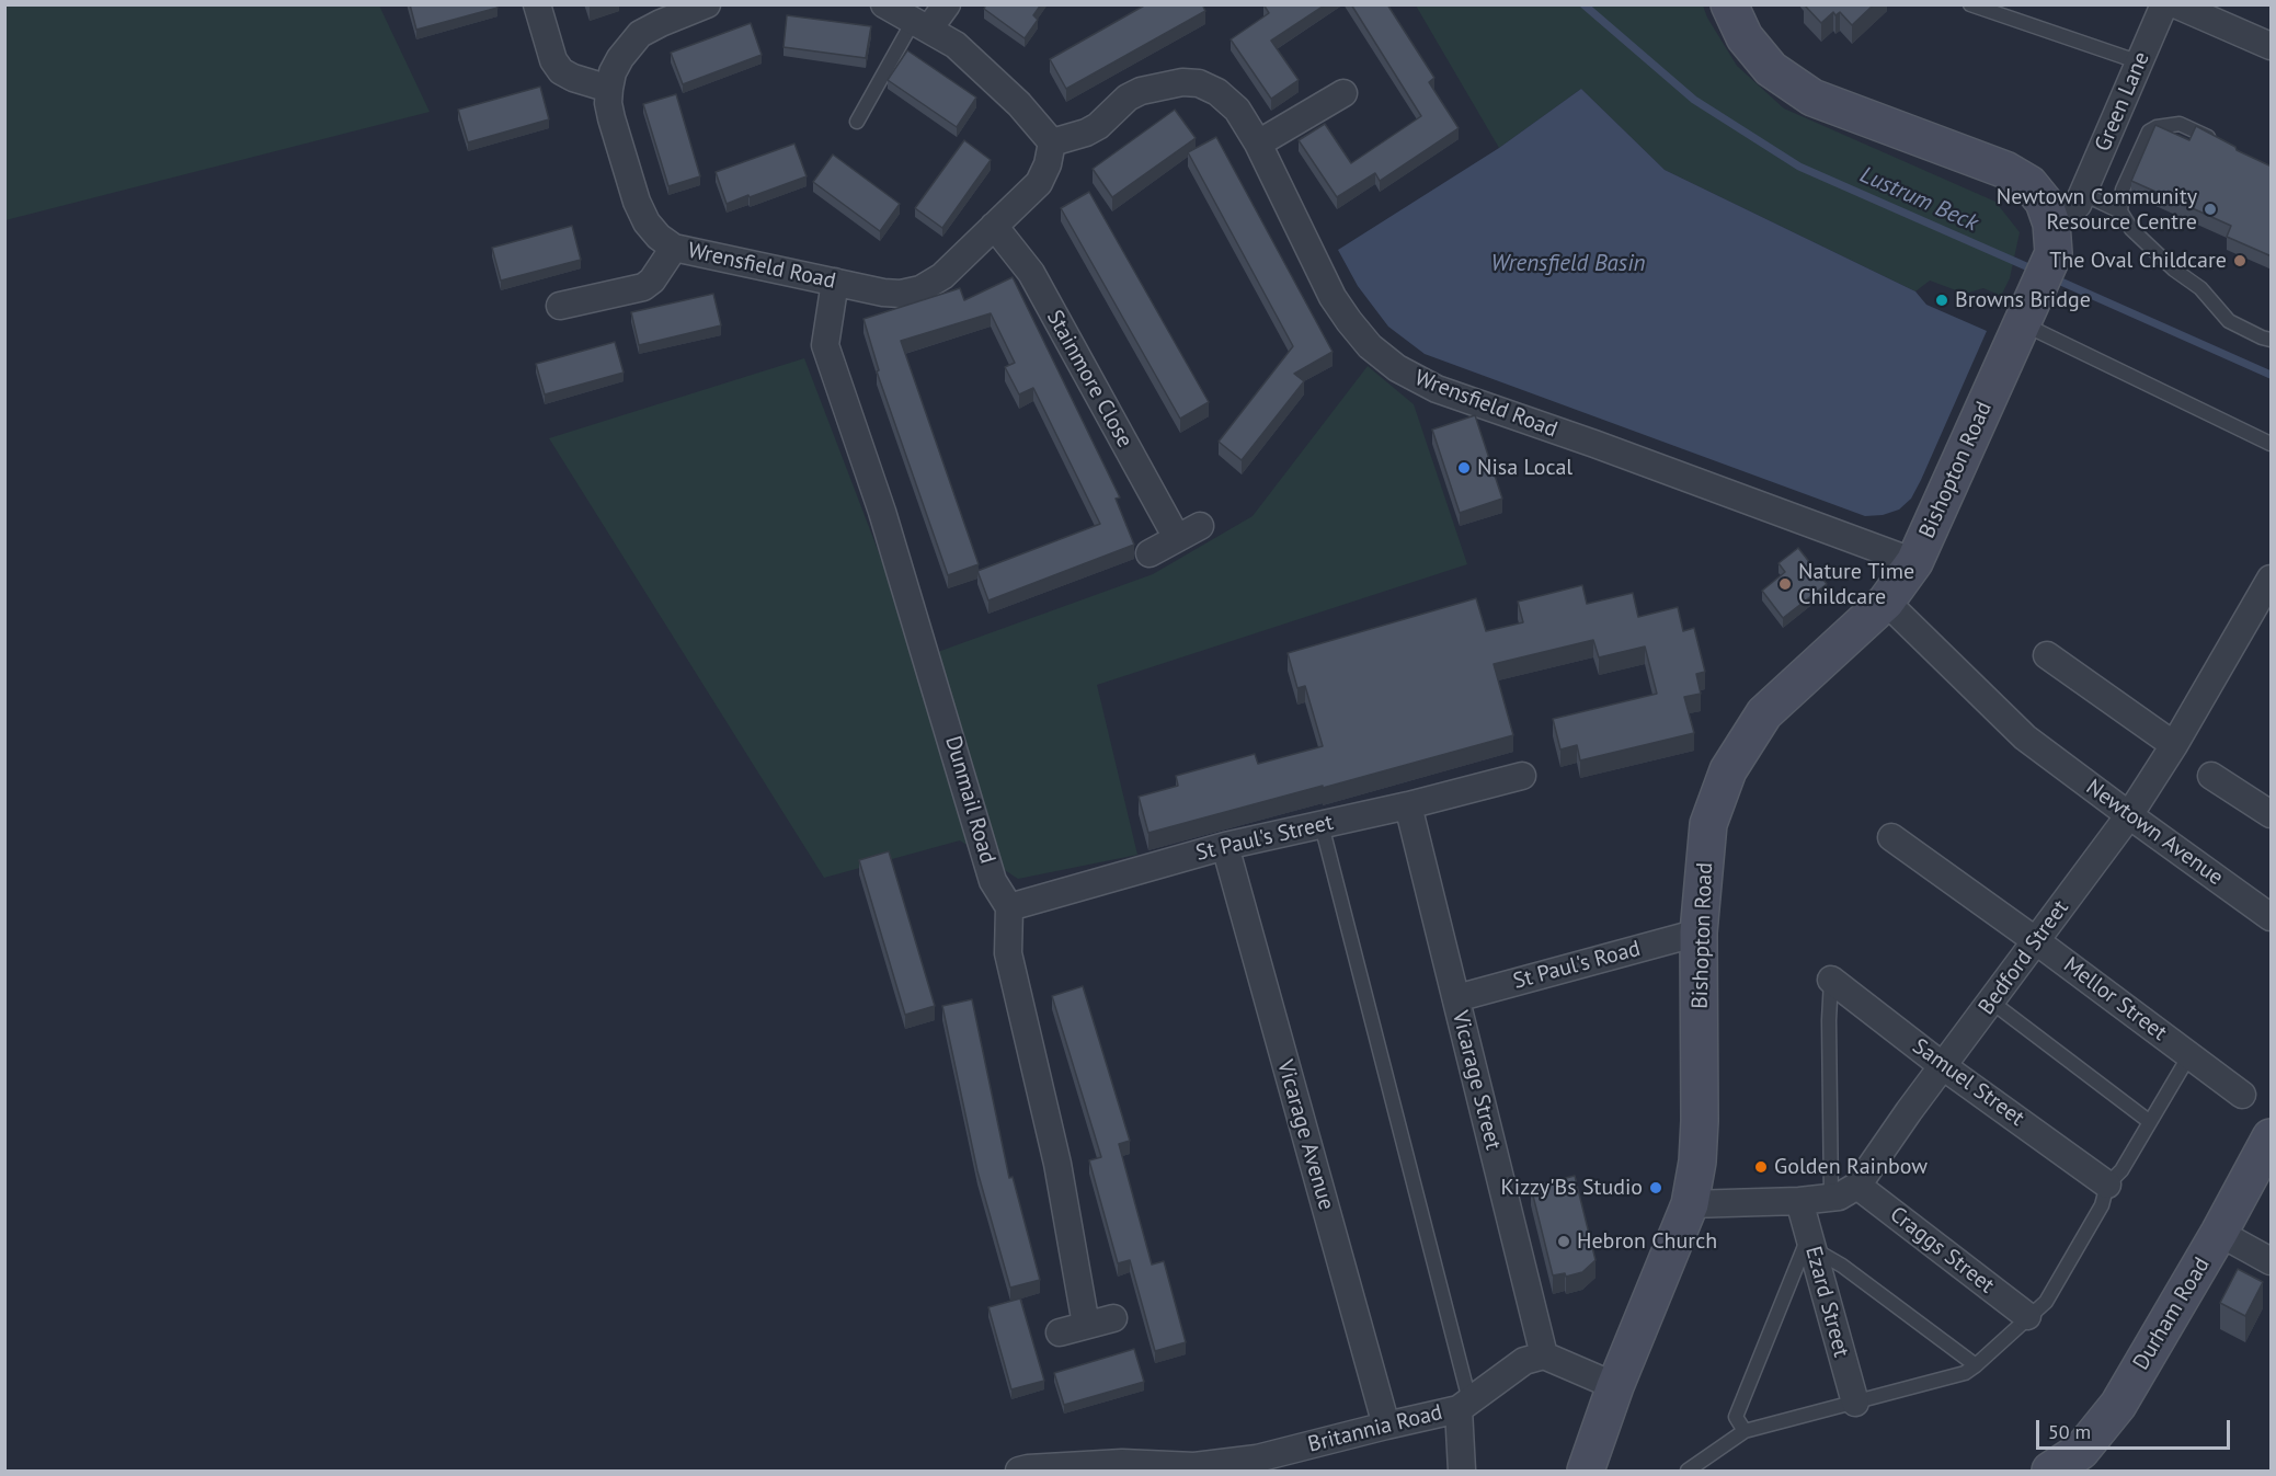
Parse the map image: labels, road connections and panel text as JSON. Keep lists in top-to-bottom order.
{
  "streets": {
    "street": [
      "Green Lane",
      "Wrensfield Road",
      "Stainmore Close",
      "Bishopton Road",
      "Dunmail Road",
      "Newtown Avenue",
      "St Paul's Street",
      "Bedford Street",
      "St Paul's Road",
      "Mellor Street",
      "Vicarage Street",
      "Samuel Street",
      "Vicarage Avenue",
      "Craggs Street",
      "Ezard Street",
      "Durham Road",
      "Britannia Road"
    ]
  },
  "crossings": [
    ["Green Lane", "Bishopton Road"],
    ["Wrensfield Road", "Stainmore Close"],
    ["Wrensfield Road", "Bishopton Road"],
    ["Wrensfield Road", "Dunmail Road"],
    ["Bishopton Road", "Newtown Avenue"],
    ["Bishopton Road", "St Paul's Road"],
    ["Dunmail Road", "St Paul's Street"],
    ["Newtown Avenue", "Bedford Street"],
    ["St Paul's Street", "Vicarage Street"],
    ["St Paul's Street", "Vicarage Avenue"],
    ["Bedford Street", "Mellor Street"],
    ["Bedford Street", "Samuel Street"],
    ["Bedford Street", "Craggs Street"],
    ["St Paul's Road", "Vicarage Street"],
    ["Vicarage Street", "Britannia Road"],
    ["Vicarage Avenue", "Britannia Road"]
  ],
  "water": ["Lustrum Beck", "Wrensfield Basin"],
  "places": [
    "Newtown Community Resource Centre",
    "The Oval Childcare",
    "Browns Bridge",
    "Nisa Local",
    "Nature Time Childcare",
    "Golden Rainbow",
    "Kizzy'Bs Studio",
    "Hebron Church"
  ],
  "scale_bar": "50 m"
}
